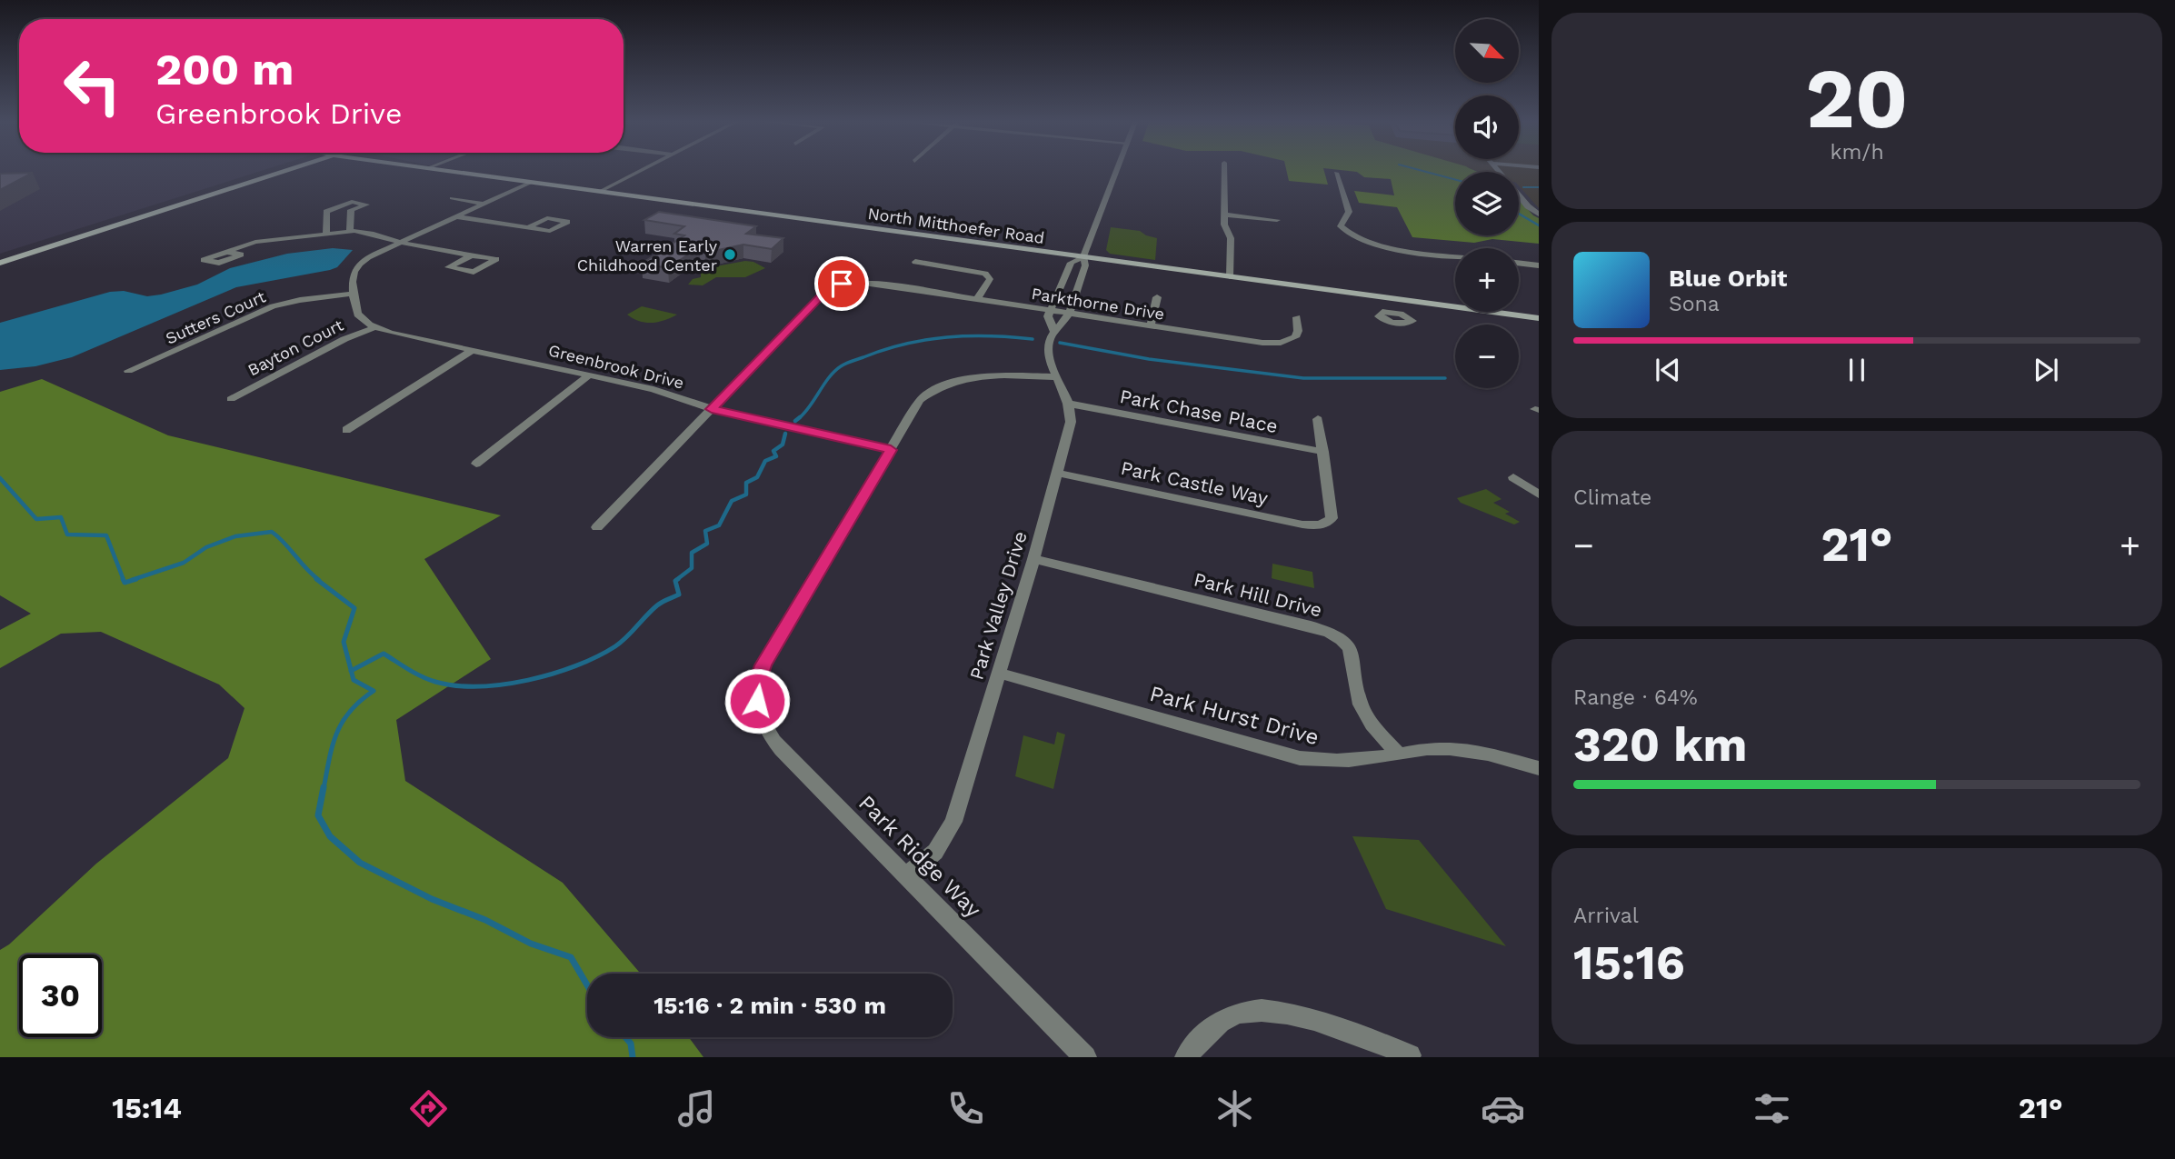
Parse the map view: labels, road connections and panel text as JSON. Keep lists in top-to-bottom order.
{
  "streets": {
    "main road": ["North Mitthoefer Road"],
    "street": [
      "Parkthorne Drive",
      "Sutters Court",
      "Bayton Court",
      "Greenbrook Drive",
      "Park Chase Place",
      "Park Castle Way",
      "Park Hill Drive",
      "Park Valley Drive",
      "Park Hurst Drive",
      "Park Ridge Way"
    ]
  },
  "crossings": [
    ["Parkthorne Drive", "Greenbrook Drive"],
    ["Parkthorne Drive", "Park Valley Drive"],
    ["Bayton Court", "Greenbrook Drive"],
    ["Greenbrook Drive", "Park Ridge Way"],
    ["Park Chase Place", "Park Castle Way"],
    ["Park Chase Place", "Park Valley Drive"],
    ["Park Castle Way", "Park Valley Drive"],
    ["Park Hill Drive", "Park Valley Drive"],
    ["Park Hill Drive", "Park Hurst Drive"],
    ["Park Valley Drive", "Park Hurst Drive"],
    ["Park Valley Drive", "Park Ridge Way"]
  ],
  "places": ["Warren Early Childhood Center"],
  "north": "bottom right",
  "page": {
    "tile": [
      ["20", "km/h"],
      "Climate",
      ["Range · 64%", "320 km"],
      ["Arrival", "15:16"]
    ],
    "map_buttons": ["+", "−"],
    "turn": ["200 m", "Greenbrook Drive"],
    "song": ["Blue Orbit", "Sona"],
    "heat": ["−", "21°", "+"],
    "limit": "30",
    "trip": "15:16 · 2 min · 530 m",
    "tabs": ["15:14", "21°"]
  }
}
